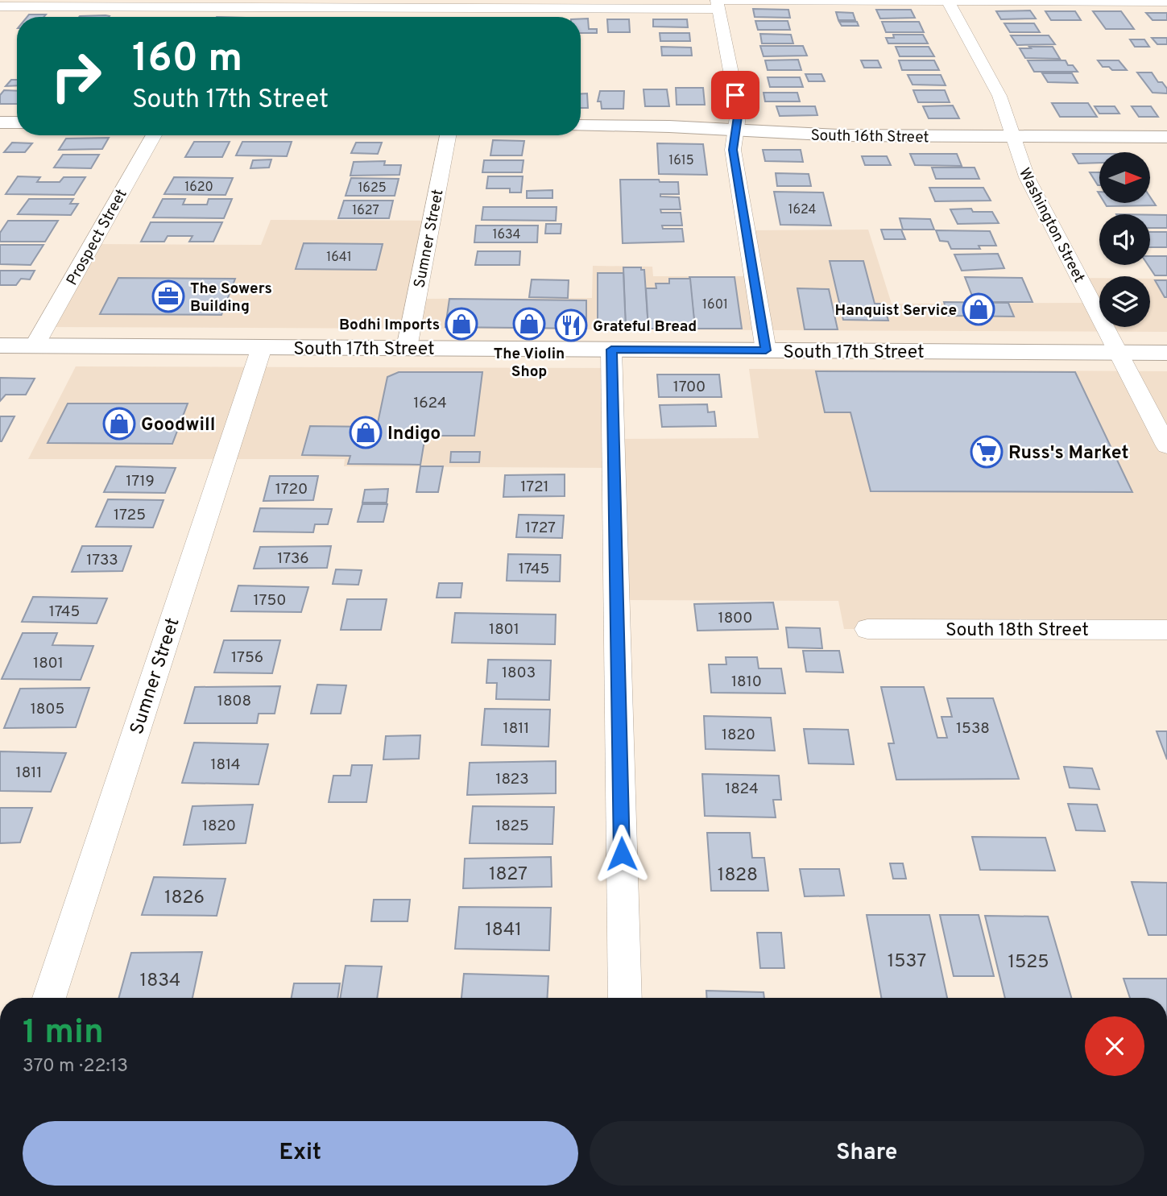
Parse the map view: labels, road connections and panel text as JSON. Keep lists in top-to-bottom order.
{
  "streets": {
    "main road": ["South 16th Street", "South 17th Street"],
    "street": [
      "Washington Street",
      "Prospect Street",
      "Sumner Street",
      "South 18th Street"
    ]
  },
  "crossings": [
    ["South 16th Street", "Washington Street"],
    ["Washington Street", "South 17th Street"],
    ["Prospect Street", "South 17th Street"],
    ["Sumner Street", "South 17th Street"]
  ],
  "places": {
    "office": ["The Sowers Building"],
    "shop": [
      "Hanquist Service",
      "Bodhi Imports",
      "The Violin Shop",
      "Goodwill",
      "Indigo"
    ],
    "restaurant": ["Grateful Bread"],
    "supermarket": ["Russ's Market"]
  },
  "house_numbers": [
    "1615",
    "1620",
    "1625",
    "1624",
    "1627",
    "1634",
    "1641",
    "1601",
    "1700",
    "1624",
    "1719",
    "1721",
    "1720",
    "1725",
    "1727",
    "1736",
    "1733",
    "1745",
    "1750",
    "1745",
    "1800",
    "1801",
    "1756",
    "1801",
    "1803",
    "1810",
    "1808",
    "1805",
    "1811",
    "1538",
    "1820",
    "1814",
    "1811",
    "1823",
    "1824",
    "1820",
    "1825",
    "1827",
    "1828",
    "1826",
    "1841",
    "1537",
    "1525",
    "1834"
  ],
  "north": "right",
  "page": {
    "turn": ["160 m", "South 17th Street"],
    "heading": ["1 min", "370 m · 22:13"],
    "buttons": ["Exit", "Share"]
  }
}
